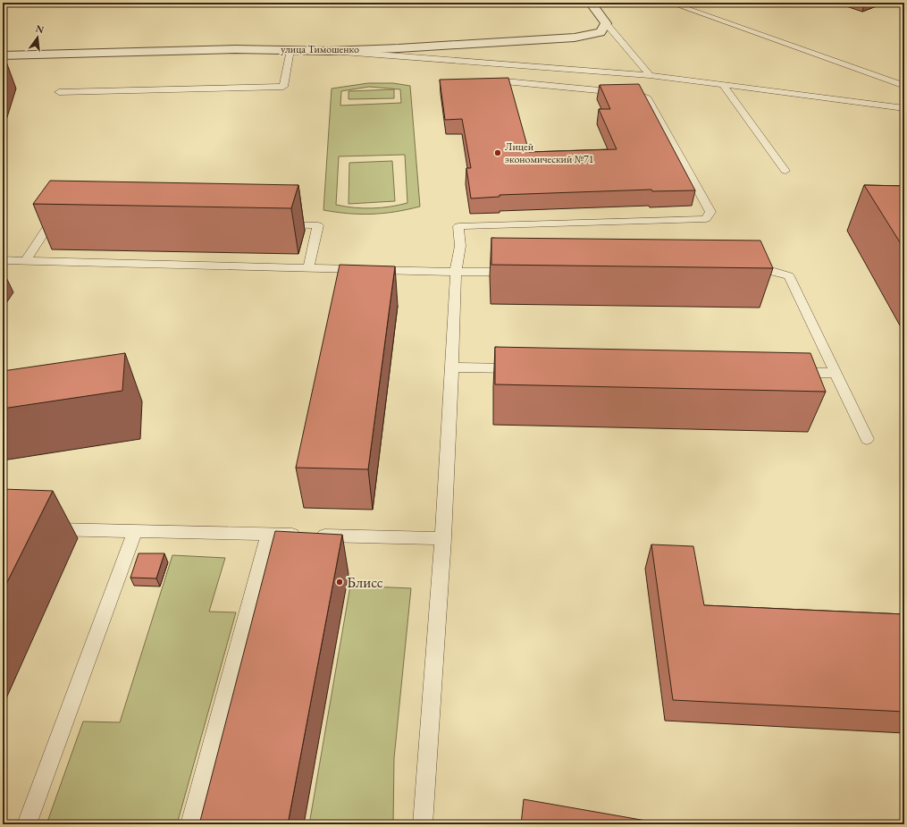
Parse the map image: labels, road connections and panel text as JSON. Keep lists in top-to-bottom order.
{
  "streets": {
    "street": ["улица Тимошенко"]
  },
  "places": ["Лицей экономический №71", "Блисс"],
  "north": "top"
}
